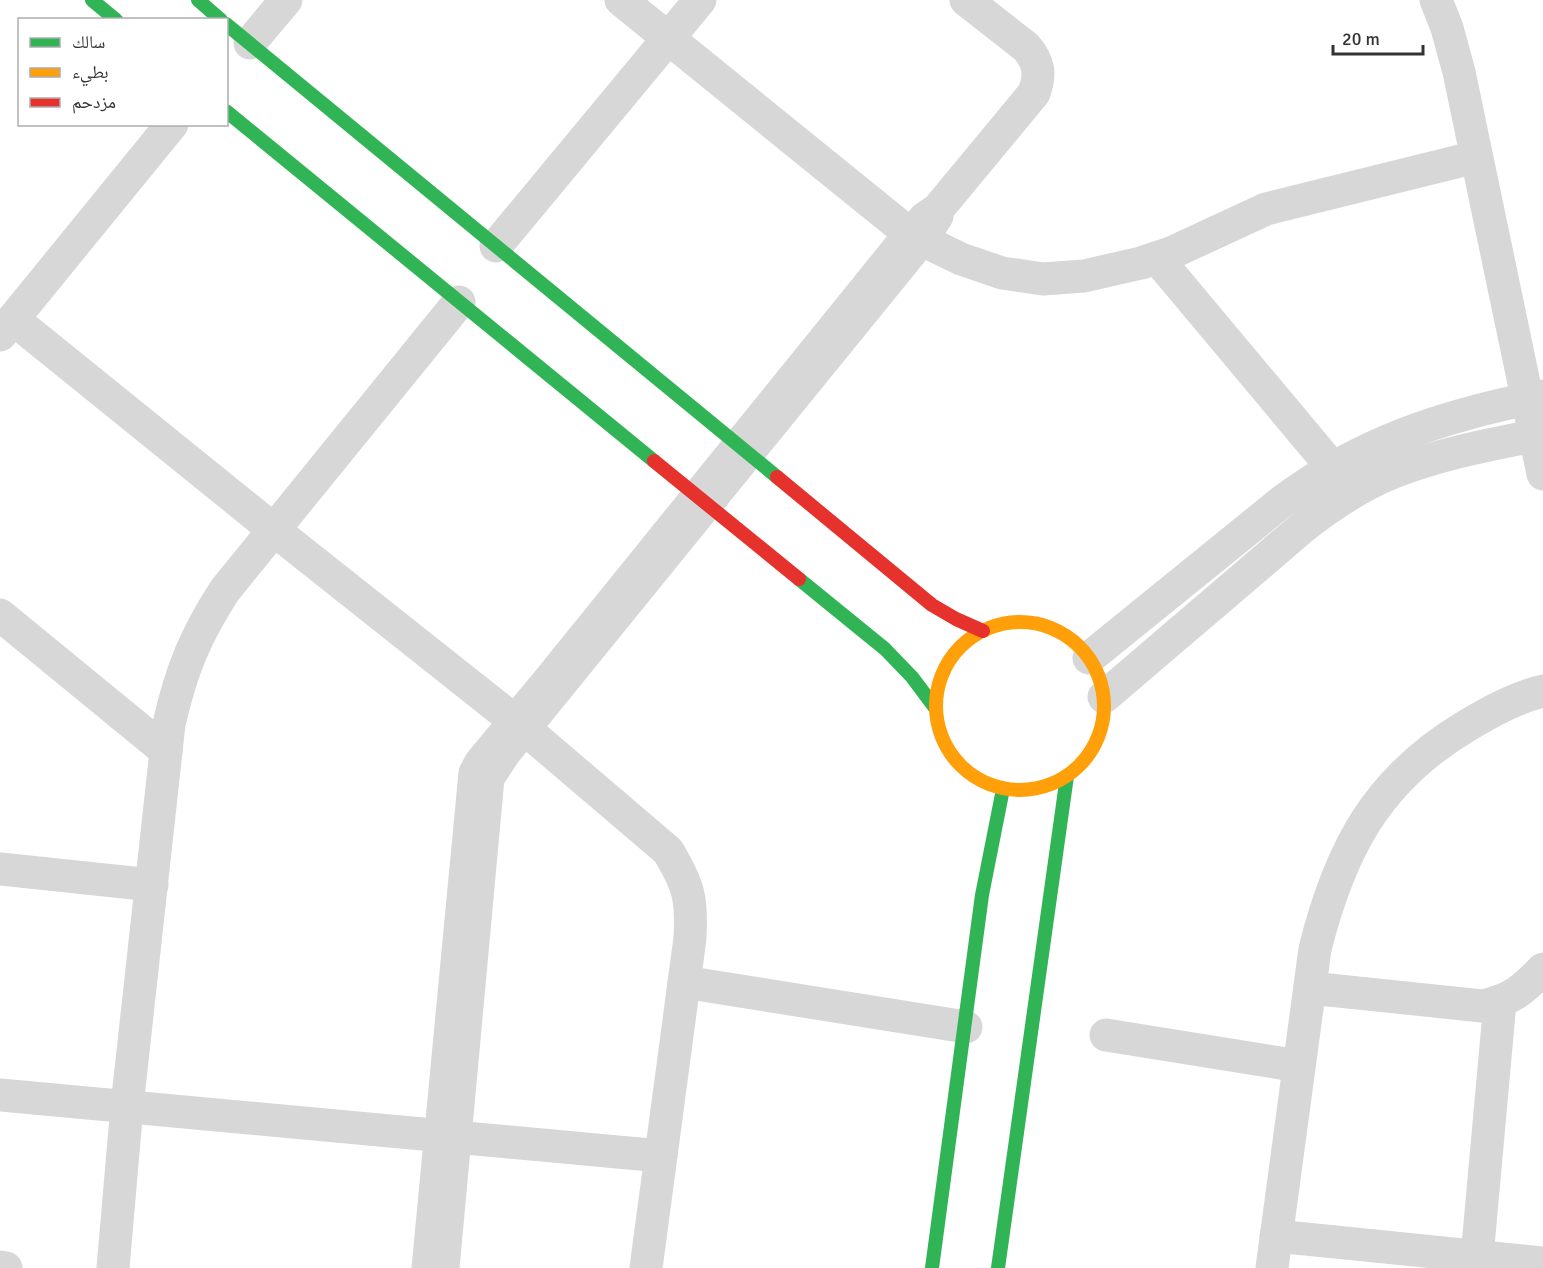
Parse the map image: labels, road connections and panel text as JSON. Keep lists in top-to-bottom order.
{
  "legend": ["سالك", "بطيء", "مزدحم"],
  "scale_bar": "20 m"
}
